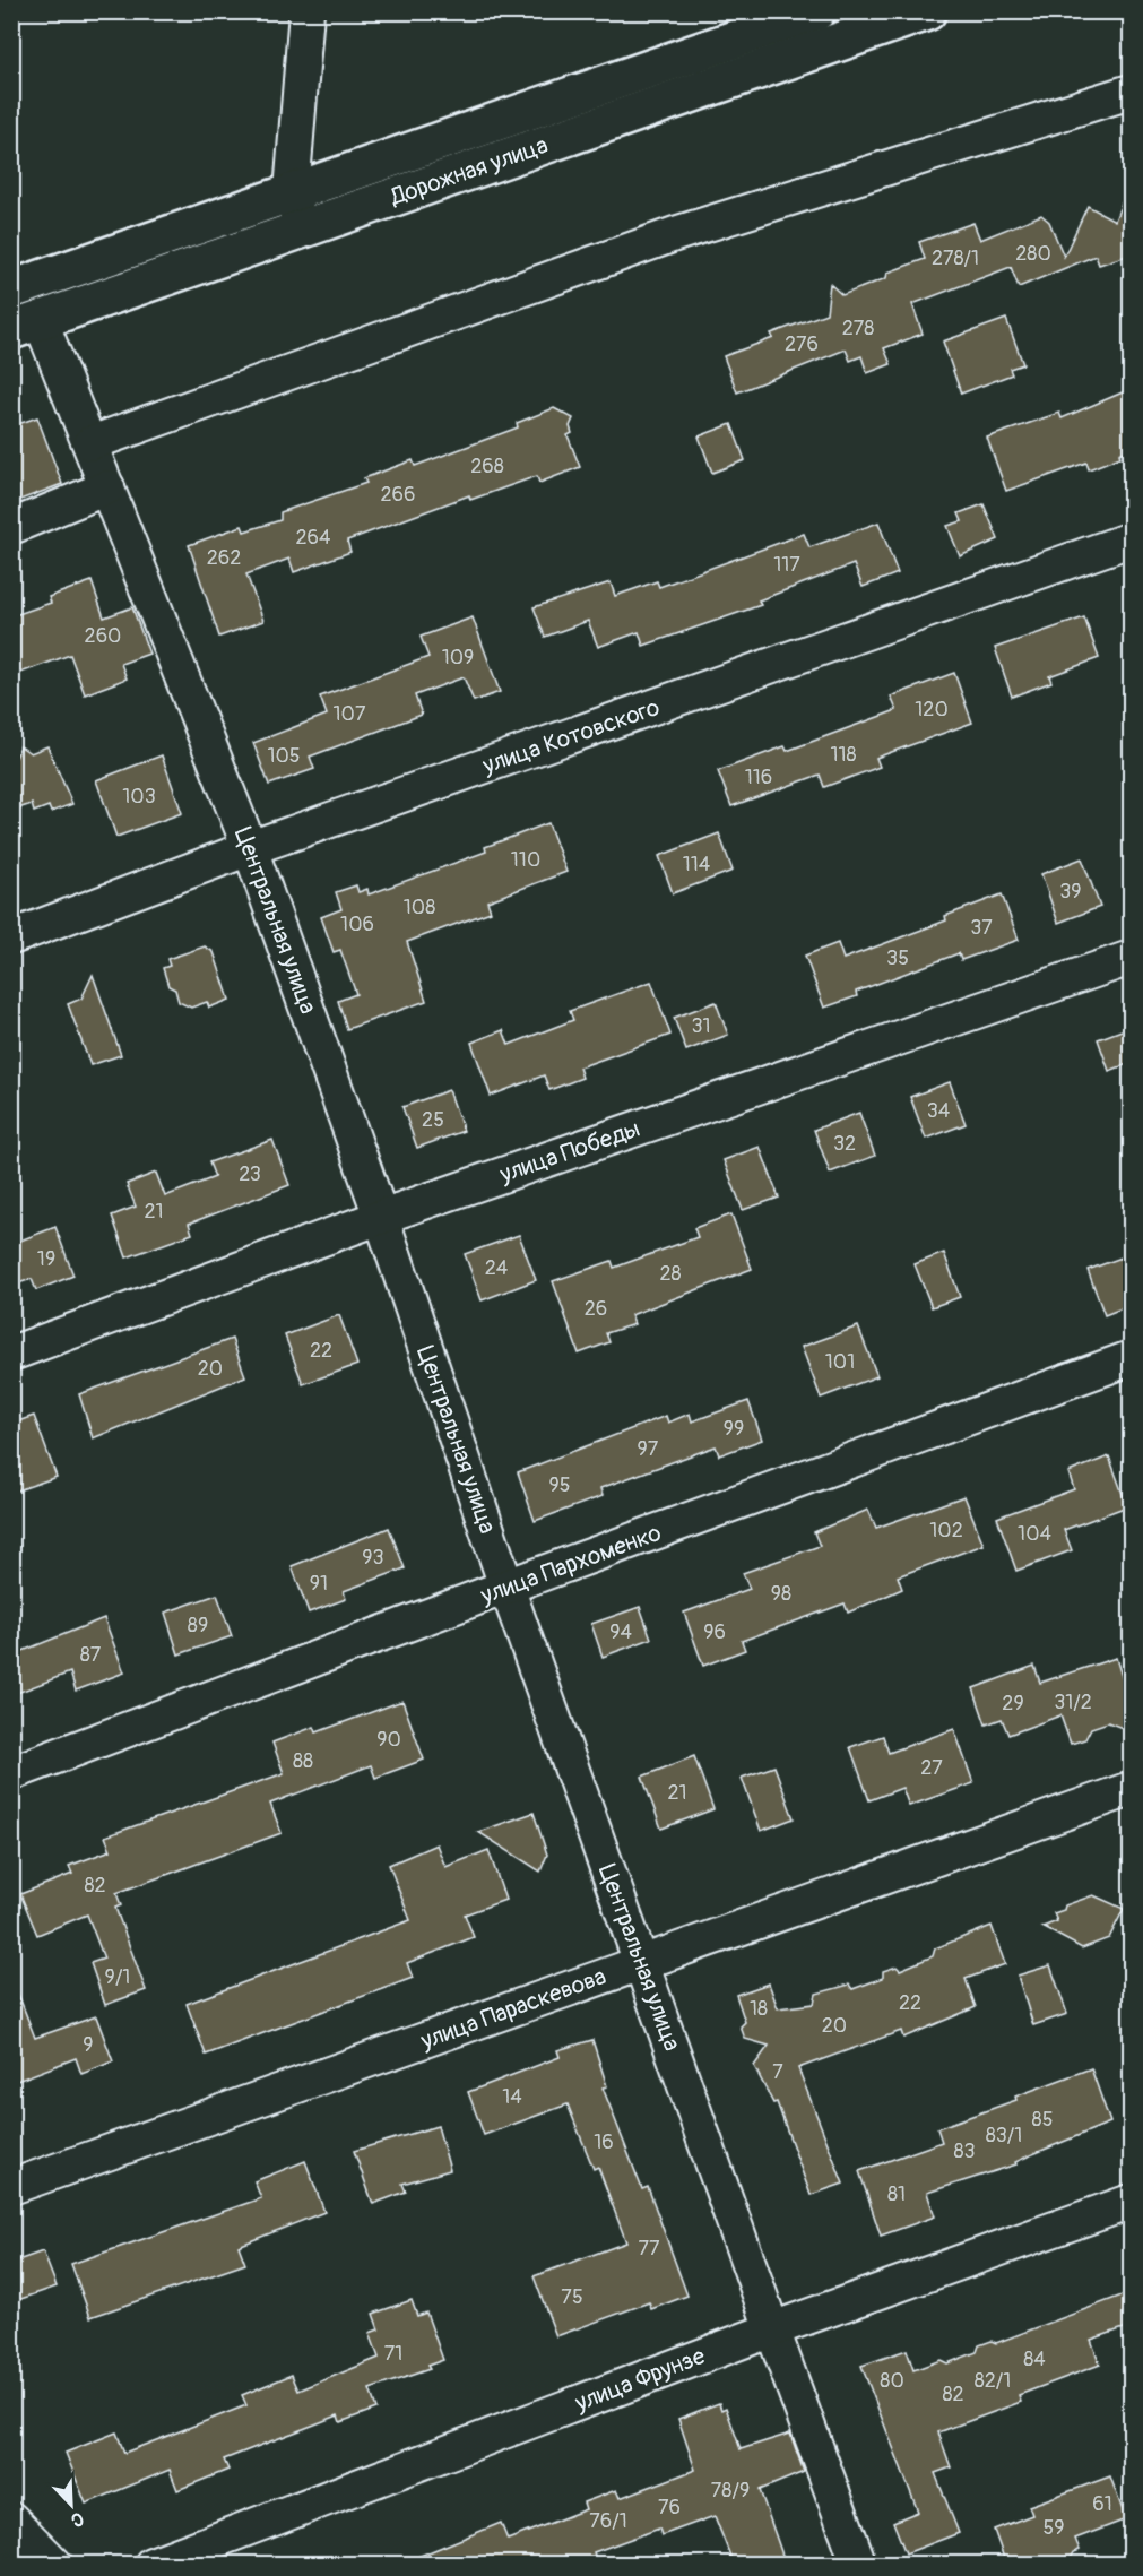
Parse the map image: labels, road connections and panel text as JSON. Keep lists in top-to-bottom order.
{
  "streets": {
    "main road": ["Дорожная улица"],
    "street": [
      "улица Котовского",
      "Центральная улица",
      "улица Победы",
      "улица Пархоменко",
      "улица Параскевова",
      "улица Фрунзе"
    ]
  },
  "crossings": [
    ["Дорожная улица", "Центральная улица"],
    ["улица Котовского", "Центральная улица"],
    ["Центральная улица", "улица Победы"],
    ["Центральная улица", "улица Пархоменко"],
    ["Центральная улица", "улица Параскевова"],
    ["Центральная улица", "улица Фрунзе"]
  ],
  "house_numbers": [
    "280",
    "278/1",
    "278",
    "276",
    "268",
    "266",
    "264",
    "262",
    "117",
    "260",
    "109",
    "120",
    "107",
    "118",
    "105",
    "116",
    "103",
    "110",
    "114",
    "39",
    "108",
    "106",
    "37",
    "35",
    "31",
    "34",
    "25",
    "32",
    "23",
    "21",
    "19",
    "24",
    "28",
    "26",
    "22",
    "101",
    "20",
    "99",
    "97",
    "95",
    "102",
    "104",
    "93",
    "91",
    "98",
    "89",
    "94",
    "96",
    "87",
    "31/2",
    "29",
    "90",
    "88",
    "27",
    "21",
    "82",
    "9/1",
    "22",
    "18",
    "20",
    "9",
    "7",
    "14",
    "85",
    "83/1",
    "16",
    "83",
    "81",
    "77",
    "75",
    "71",
    "84",
    "80",
    "82/1",
    "82",
    "78/9",
    "61",
    "76",
    "76/1",
    "59"
  ],
  "north": "bottom right"
}
